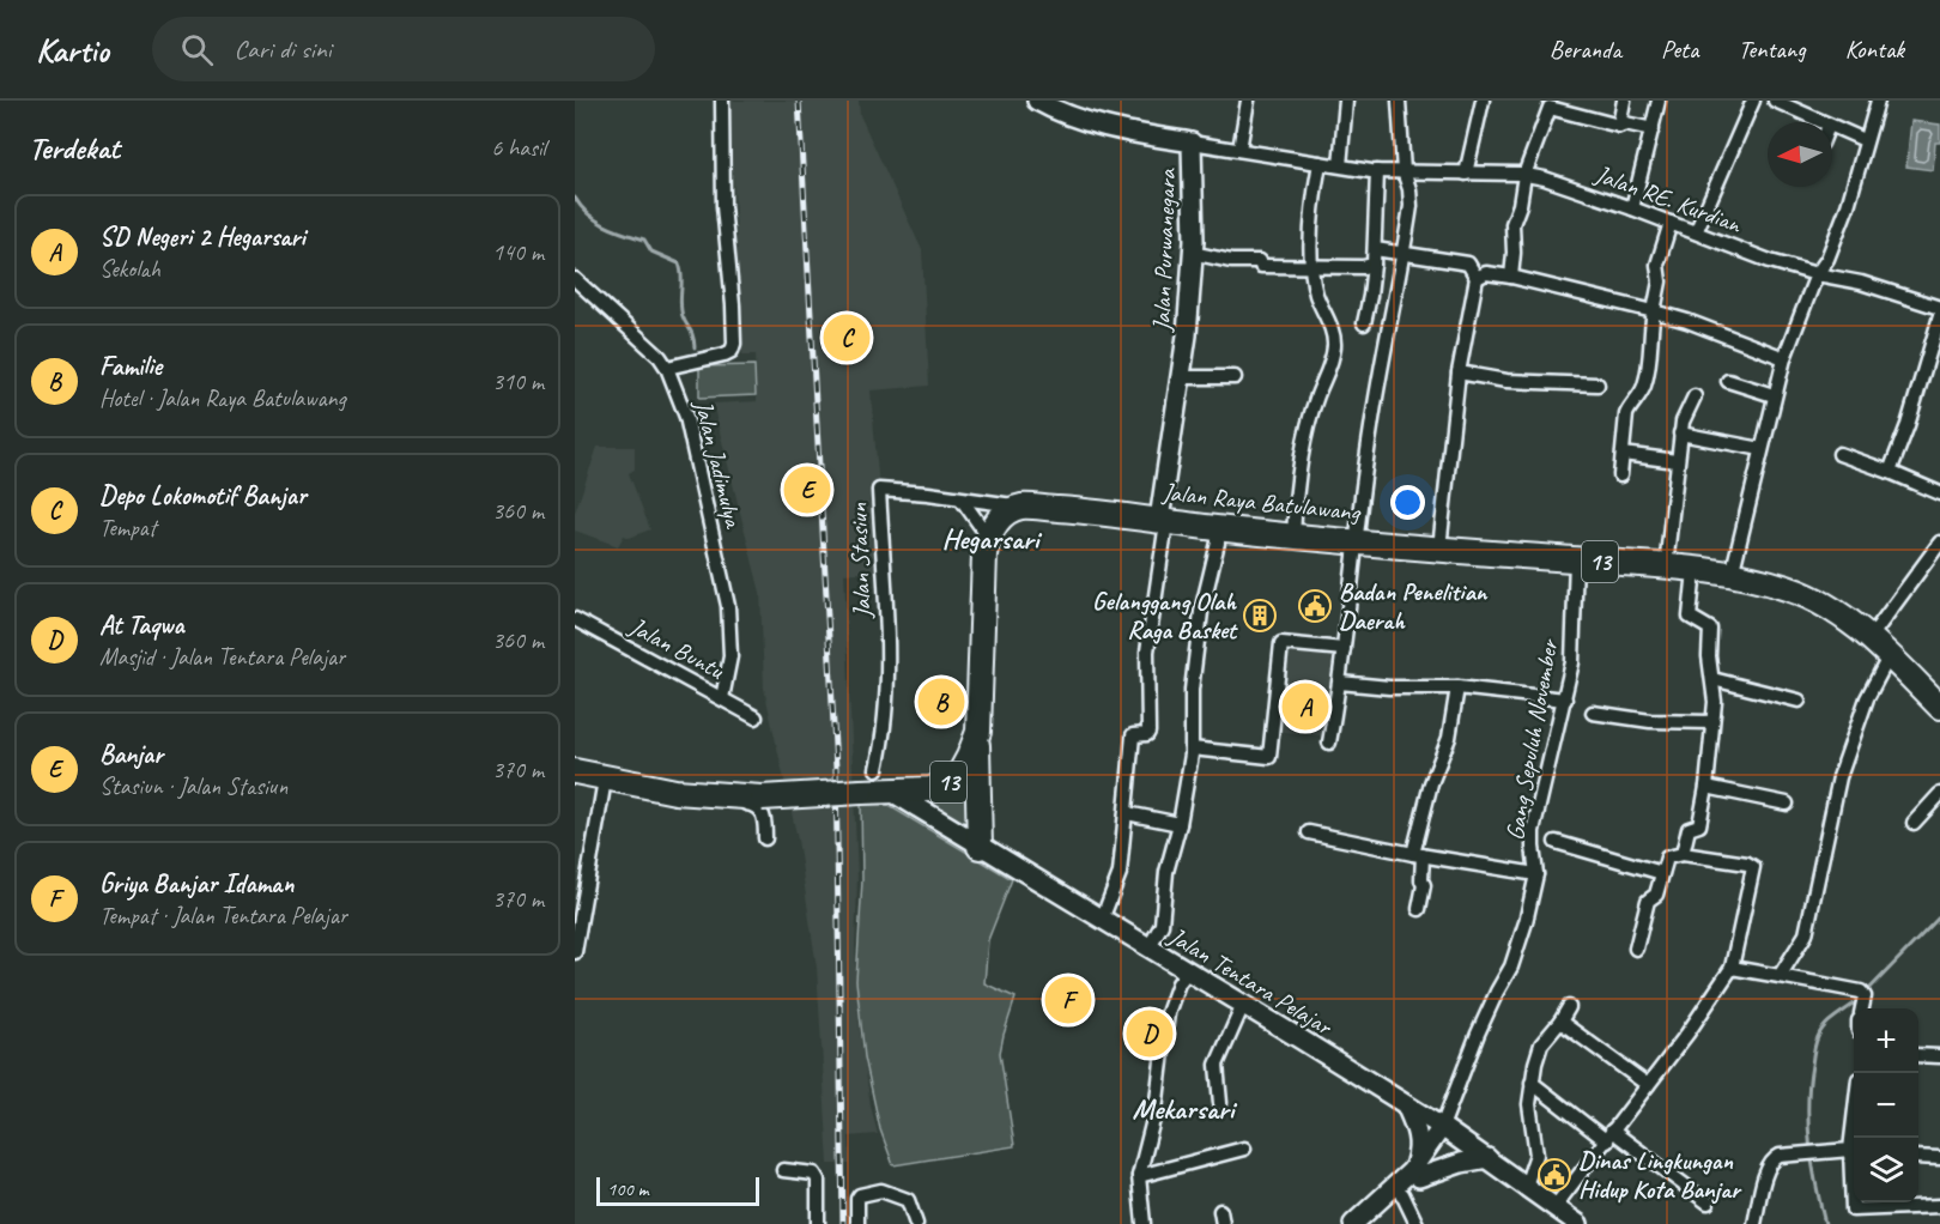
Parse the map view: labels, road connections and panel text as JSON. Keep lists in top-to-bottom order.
{
  "streets": {
    "highway": ["Jalan Raya Batulawang", "13"],
    "street": [
      "Jalan RE. Kurdian",
      "Jalan Purwanegara",
      "Jalan Jadimulya",
      "Jalan Stasiun",
      "Jalan Buntu",
      "Gang Sepuluh November",
      "Jalan Tentara Pelajar"
    ]
  },
  "crossings": [
    ["Jalan RE. Kurdian", "Jalan Purwanegara"],
    ["Jalan Purwanegara", "Jalan Raya Batulawang"],
    ["Jalan Jadimulya", "Jalan Buntu"],
    ["Jalan Raya Batulawang", "Jalan Stasiun"],
    ["Jalan Raya Batulawang", "Gang Sepuluh November"],
    ["13", "Jalan Tentara Pelajar"],
    ["Gang Sepuluh November", "Jalan Tentara Pelajar"]
  ],
  "districts": ["Hegarsari", "Mekarsari"],
  "places": {
    "public building": ["Badan Penelitian Daerah", "Dinas Lingkungan Hidup Kota Banjar"],
    "building": ["Gelanggang Olah Raga Basket"]
  },
  "scale_bar": "100 m",
  "north": "left",
  "page": {
    "header": "Kartio",
    "search": "Cari di sini",
    "nav": [
      "Beranda",
      "Peta",
      "Tentang",
      "Kontak"
    ],
    "heading": ["Terdekat", "6 hasil"],
    "list": [
      {
        "mark": "A",
        "name": "SD Negeri 2 Hegarsari",
        "note": "Sekolah",
        "value": "140 m"
      },
      {
        "mark": "B",
        "name": "Familie",
        "note": "Hotel · Jalan Raya Batulawang",
        "value": "310 m"
      },
      {
        "mark": "C",
        "name": "Depo Lokomotif Banjar",
        "note": "Tempat",
        "value": "360 m"
      },
      {
        "mark": "D",
        "name": "At Taqwa",
        "note": "Masjid · Jalan Tentara Pelajar",
        "value": "360 m"
      },
      {
        "mark": "E",
        "name": "Banjar",
        "note": "Stasiun · Jalan Stasiun",
        "value": "370 m"
      },
      {
        "mark": "F",
        "name": "Griya Banjar Idaman",
        "note": "Tempat · Jalan Tentara Pelajar",
        "value": "370 m"
      }
    ],
    "pins": [
      "C",
      "E",
      "B",
      "A",
      "F",
      "D"
    ],
    "map_buttons": ["+", "−"],
    "scale": "100 m"
  }
}
